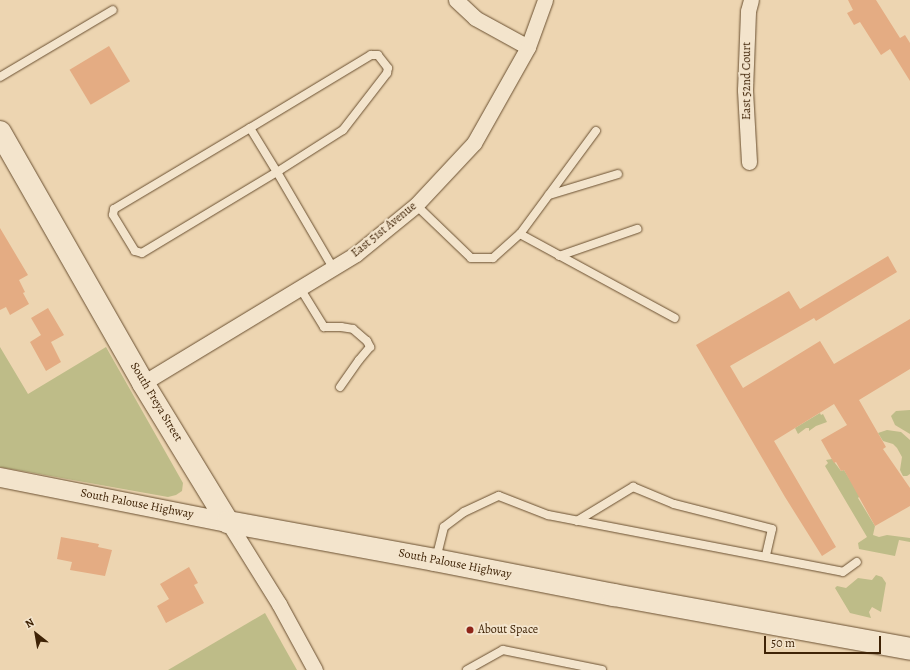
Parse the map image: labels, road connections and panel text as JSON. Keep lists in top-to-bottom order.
{
  "streets": {
    "main road": ["South Freya Street", "South Palouse Highway"],
    "street": ["East 52nd Court", "East 51st Avenue"]
  },
  "crossings": [
    ["East 51st Avenue", "South Freya Street"],
    ["South Freya Street", "South Palouse Highway"]
  ],
  "places": ["About Space"],
  "scale_bar": "50 m",
  "north": "top left"
}
